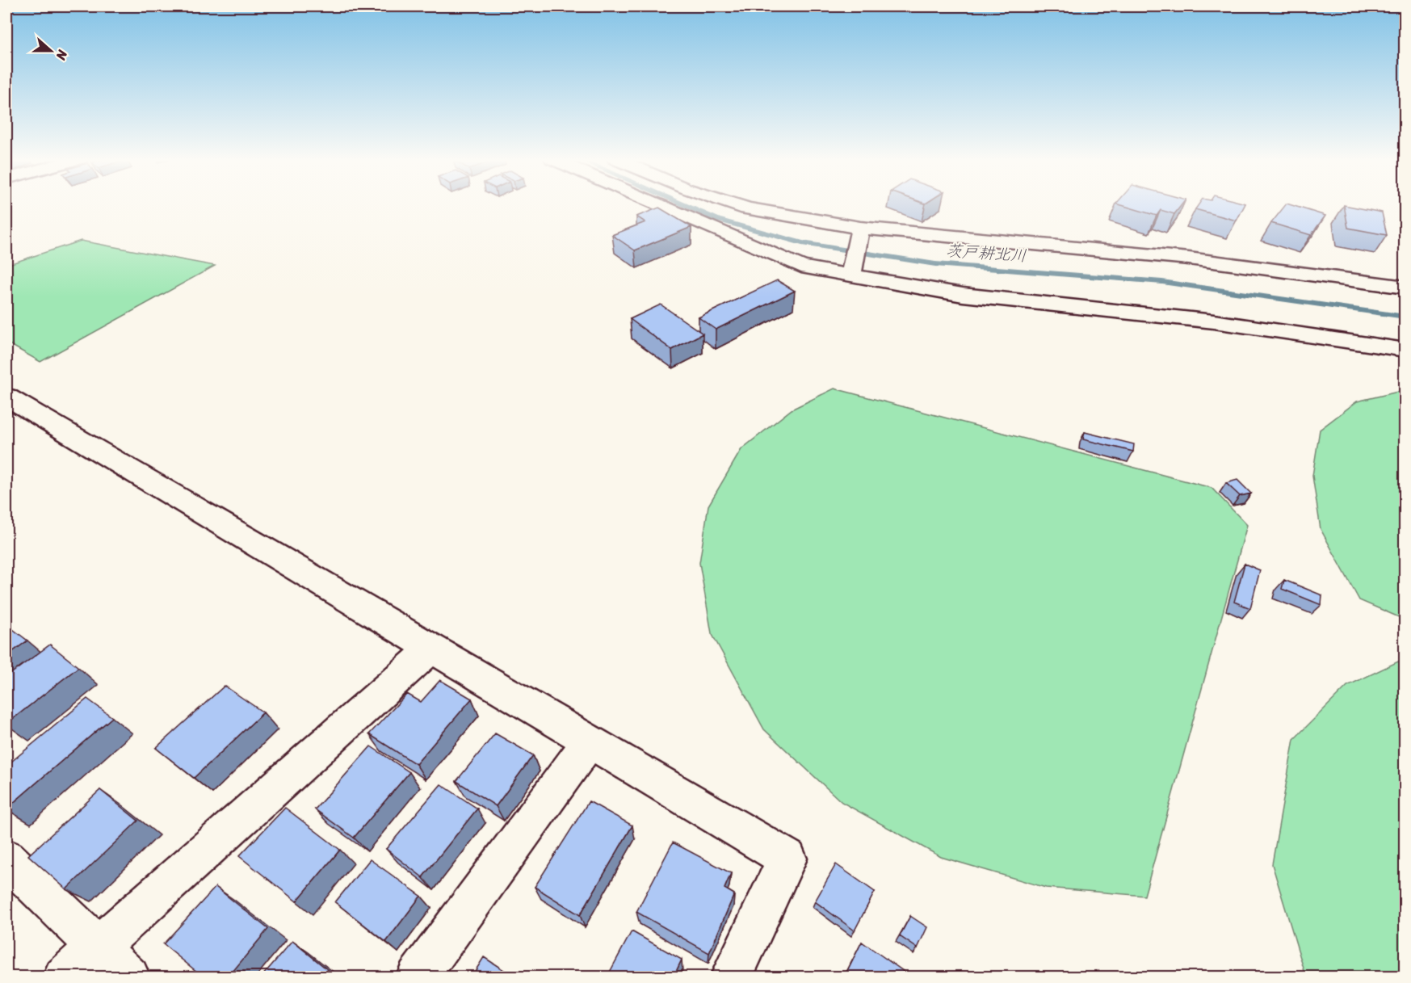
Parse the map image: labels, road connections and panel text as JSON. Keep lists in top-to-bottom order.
{
  "water": ["茨戸耕北川"],
  "north": "right"
}
